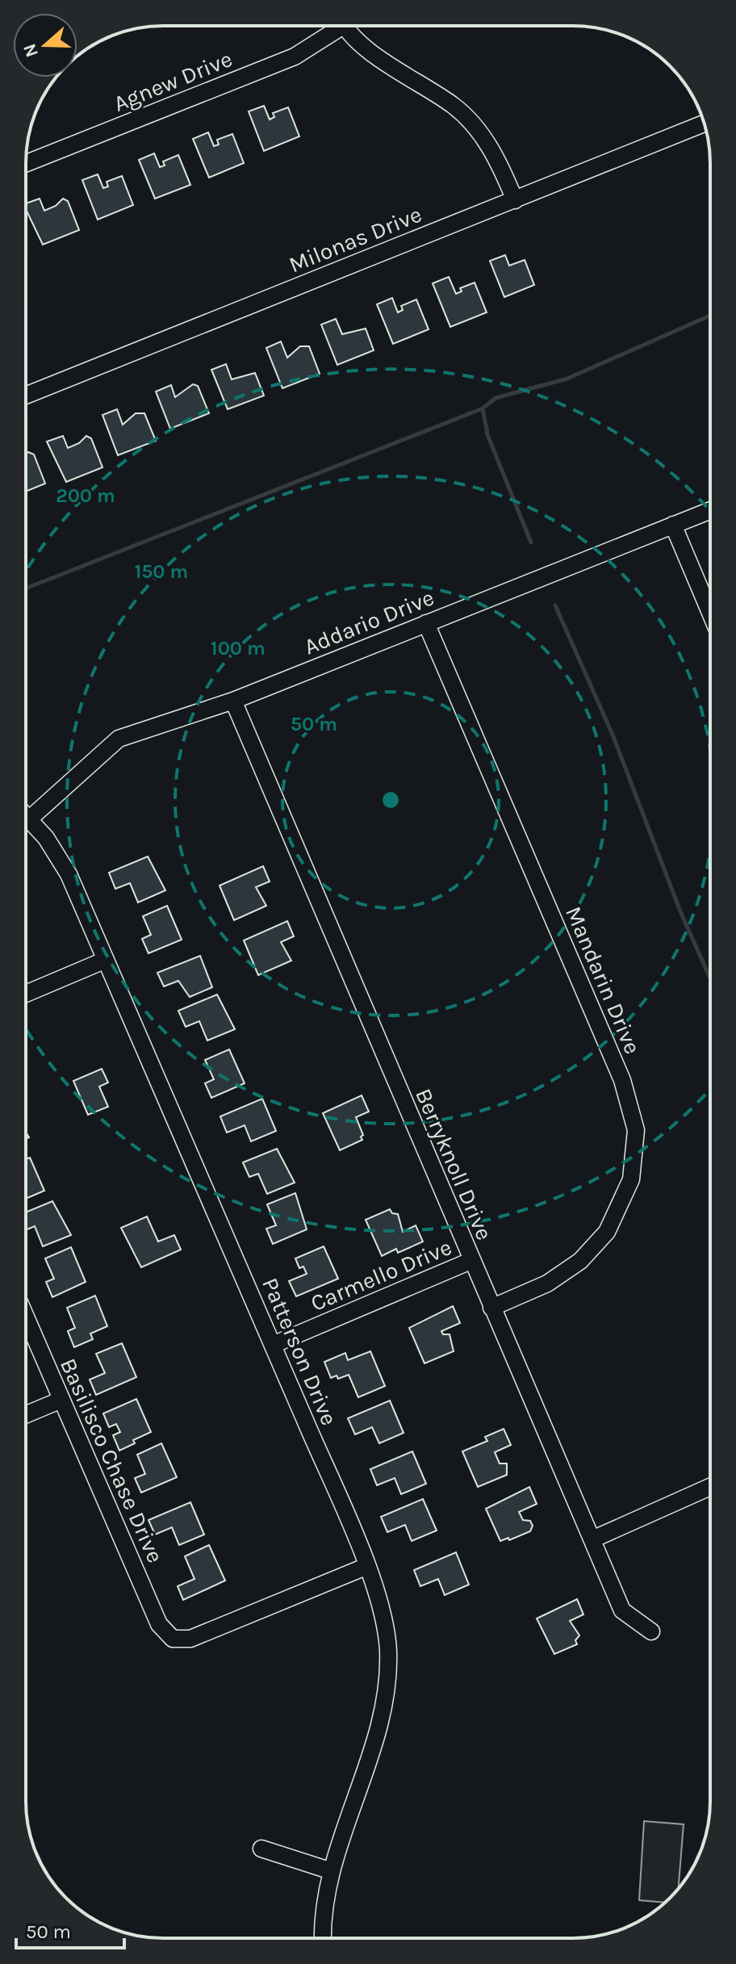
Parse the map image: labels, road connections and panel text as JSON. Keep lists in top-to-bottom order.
{
  "streets": {
    "street": [
      "Agnew Drive",
      "Milonas Drive",
      "Addario Drive",
      "Mandarin Drive",
      "Berryknoll Drive",
      "Carmello Drive",
      "Patterson Drive",
      "Basilisco Chase Drive"
    ]
  },
  "crossings": [
    ["Addario Drive", "Mandarin Drive"],
    ["Addario Drive", "Berryknoll Drive"],
    ["Addario Drive", "Patterson Drive"],
    ["Mandarin Drive", "Berryknoll Drive"],
    ["Berryknoll Drive", "Carmello Drive"],
    ["Carmello Drive", "Patterson Drive"],
    ["Patterson Drive", "Basilisco Chase Drive"]
  ],
  "scale_bar": "50 m",
  "north": "left",
  "rings": [
    "200 m",
    "150 m",
    "100 m",
    "50 m"
  ]
}
